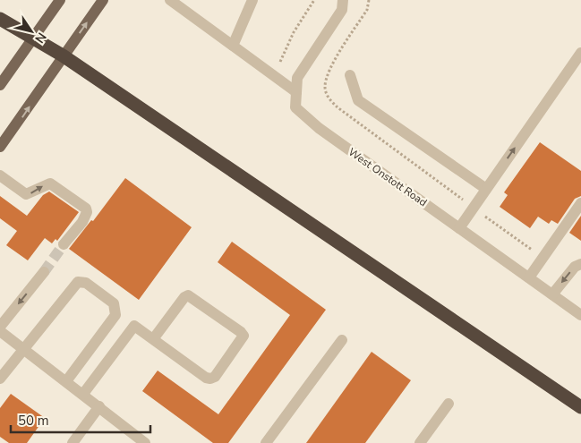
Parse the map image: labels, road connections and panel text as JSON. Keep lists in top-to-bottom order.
{
  "streets": {
    "street": ["West Onstott Road"]
  },
  "scale_bar": "50 m",
  "north": "bottom right"
}
